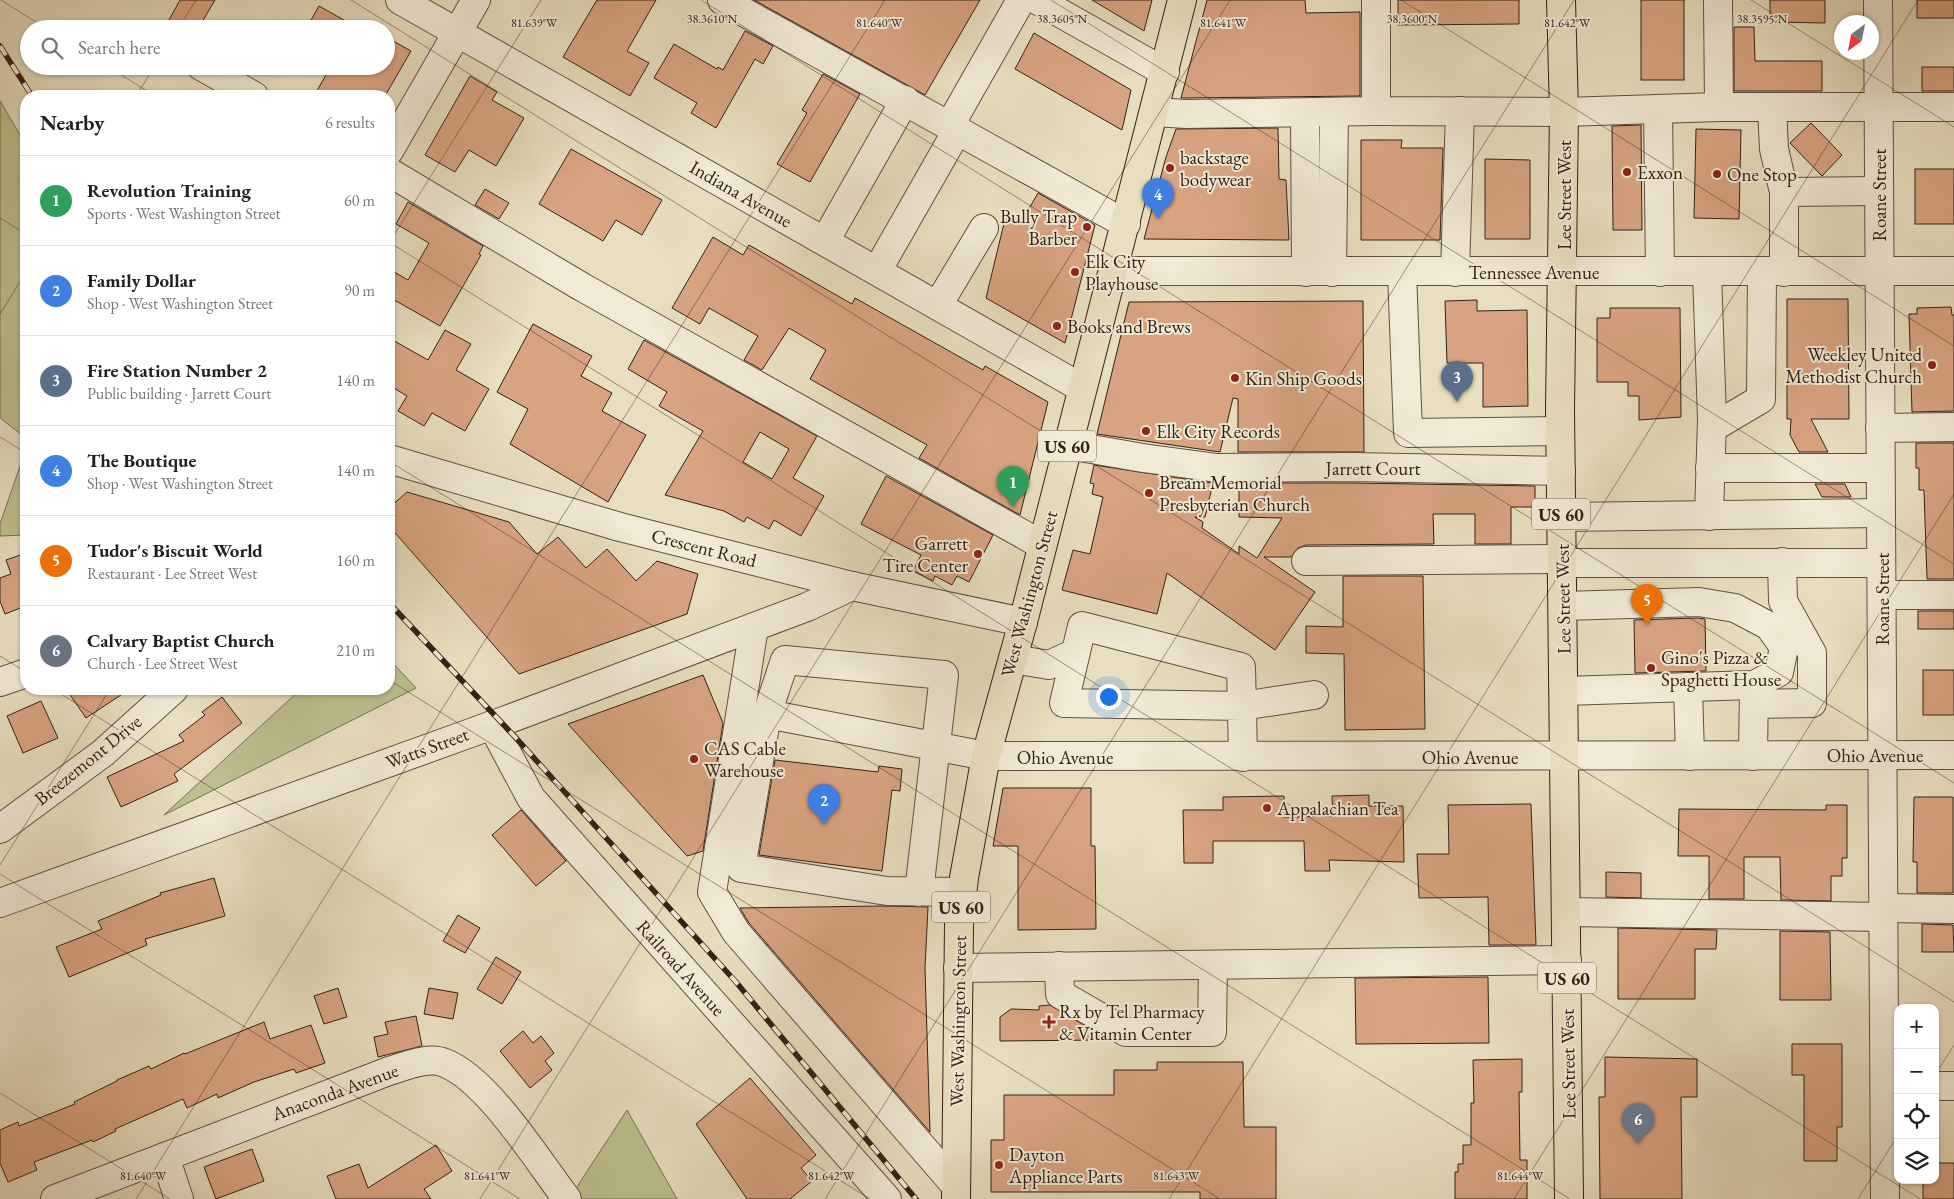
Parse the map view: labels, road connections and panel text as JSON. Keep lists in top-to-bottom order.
{
  "streets": {
    "main road": ["Lee Street West", "US 60", "West Washington Street"],
    "street": [
      "Indiana Avenue",
      "Roane Street",
      "Tennessee Avenue",
      "Jarrett Court",
      "Crescent Road",
      "Watts Street",
      "Ohio Avenue",
      "Breezemont Drive",
      "Railroad Avenue",
      "Anaconda Avenue"
    ]
  },
  "crossings": [
    ["Indiana Avenue", "West Washington Street"],
    ["Lee Street West", "Tennessee Avenue"],
    ["Lee Street West", "Jarrett Court"],
    ["Lee Street West", "Ohio Avenue"],
    ["Roane Street", "Tennessee Avenue"],
    ["Roane Street", "Ohio Avenue"],
    ["Tennessee Avenue", "West Washington Street"],
    ["Jarrett Court", "West Washington Street"],
    ["Crescent Road", "West Washington Street"],
    ["Crescent Road", "Watts Street"],
    ["West Washington Street", "Ohio Avenue"],
    ["Watts Street", "Railroad Avenue"]
  ],
  "places": {
    "other": [
      "backstage bodywear",
      "Exxon",
      "One Stop",
      "Bully Trap Barber",
      "Elk City Playhouse",
      "Books and Brews",
      "Weekley United Methodist Church",
      "Kin Ship Goods",
      "Elk City Records",
      "Bream Memorial Presbyterian Church",
      "Garrett Tire Center",
      "Gino's Pizza & Spaghetti House",
      "CAS Cable Warehouse",
      "Appalachian Tea",
      "Dayton Appliance Parts"
    ],
    "health": ["Rx by Tel Pharmacy & Vitamin Center"]
  },
  "north": "bottom left",
  "page": {
    "search": "Search here",
    "heading": ["Nearby", "6 results"],
    "list": [
      {
        "mark": "1",
        "name": "Revolution Training",
        "note": "Sports · West Washington Street",
        "value": "60 m"
      },
      {
        "mark": "2",
        "name": "Family Dollar",
        "note": "Shop · West Washington Street",
        "value": "90 m"
      },
      {
        "mark": "3",
        "name": "Fire Station Number 2",
        "note": "Public building · Jarrett Court",
        "value": "140 m"
      },
      {
        "mark": "4",
        "name": "The Boutique",
        "note": "Shop · West Washington Street",
        "value": "140 m"
      },
      {
        "mark": "5",
        "name": "Tudor's Biscuit World",
        "note": "Restaurant · Lee Street West",
        "value": "160 m"
      },
      {
        "mark": "6",
        "name": "Calvary Baptist Church",
        "note": "Church · Lee Street West",
        "value": "210 m"
      }
    ],
    "pins": [
      "4",
      "3",
      "1",
      "5",
      "2",
      "6"
    ],
    "map_buttons": ["+", "−"]
  },
  "coordinates": [
    "38.3600°N",
    "38.3610°N",
    "38.3605°N",
    "38.3595°N",
    "81.639°W",
    "81.640°W",
    "81.641°W",
    "81.642°W",
    "81.643°W",
    "81.644°W"
  ]
}
